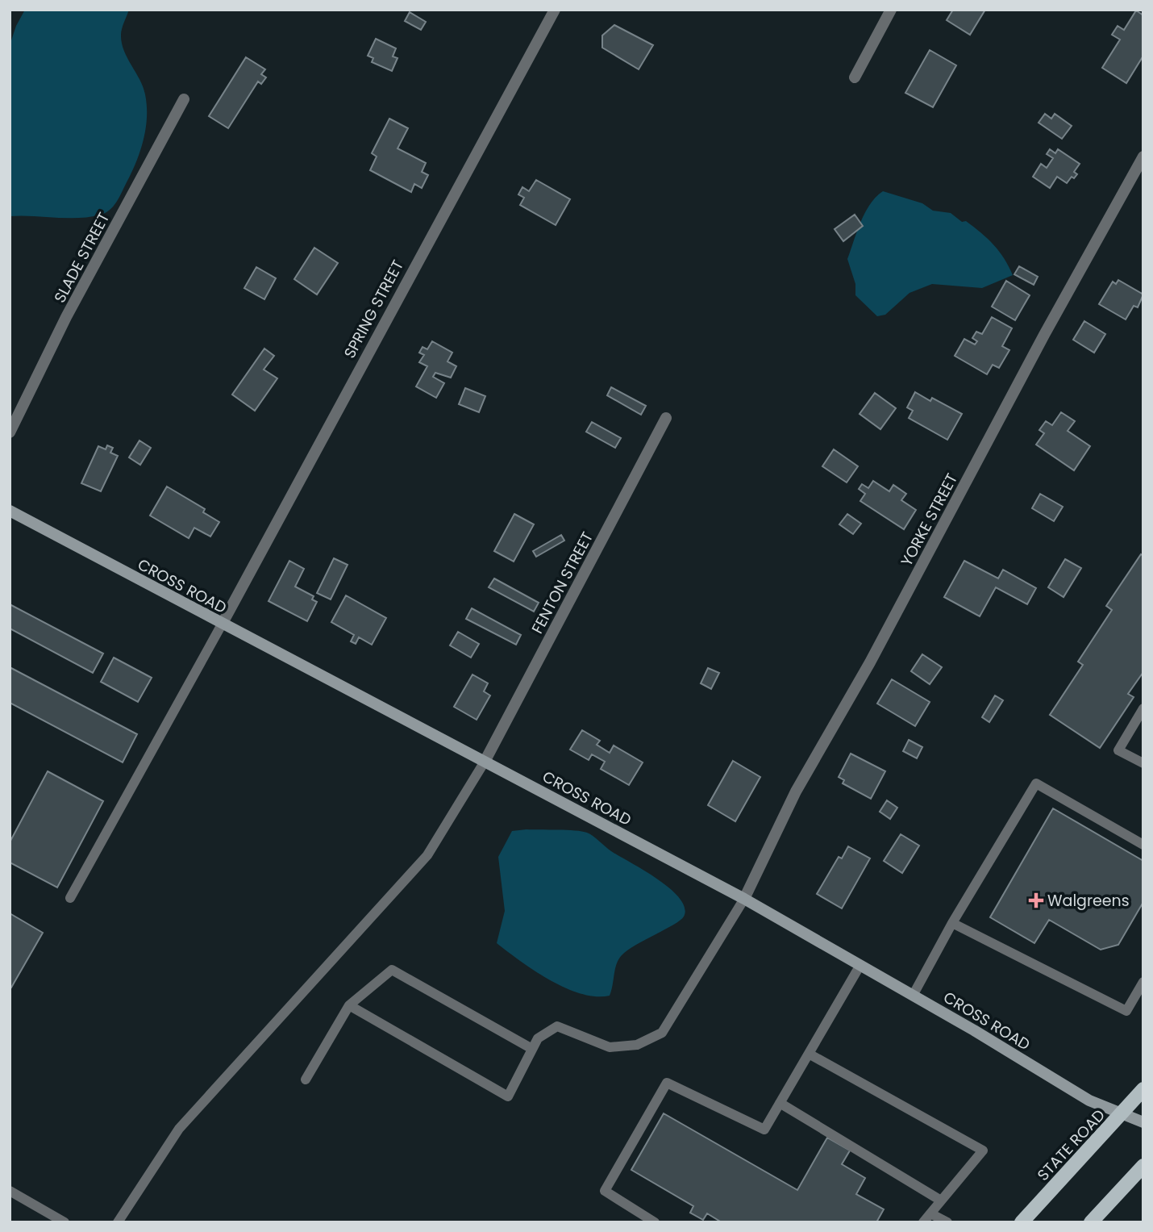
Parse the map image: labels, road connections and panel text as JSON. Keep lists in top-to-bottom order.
{
  "streets": {
    "main road": ["STATE ROAD"],
    "street": [
      "SLADE STREET",
      "SPRING STREET",
      "YORKE STREET",
      "FENTON STREET",
      "CROSS ROAD"
    ]
  },
  "crossings": [
    ["SPRING STREET", "CROSS ROAD"],
    ["YORKE STREET", "CROSS ROAD"],
    ["FENTON STREET", "CROSS ROAD"],
    ["CROSS ROAD", "STATE ROAD"]
  ],
  "places": {
    "health": ["Walgreens"]
  }
}
